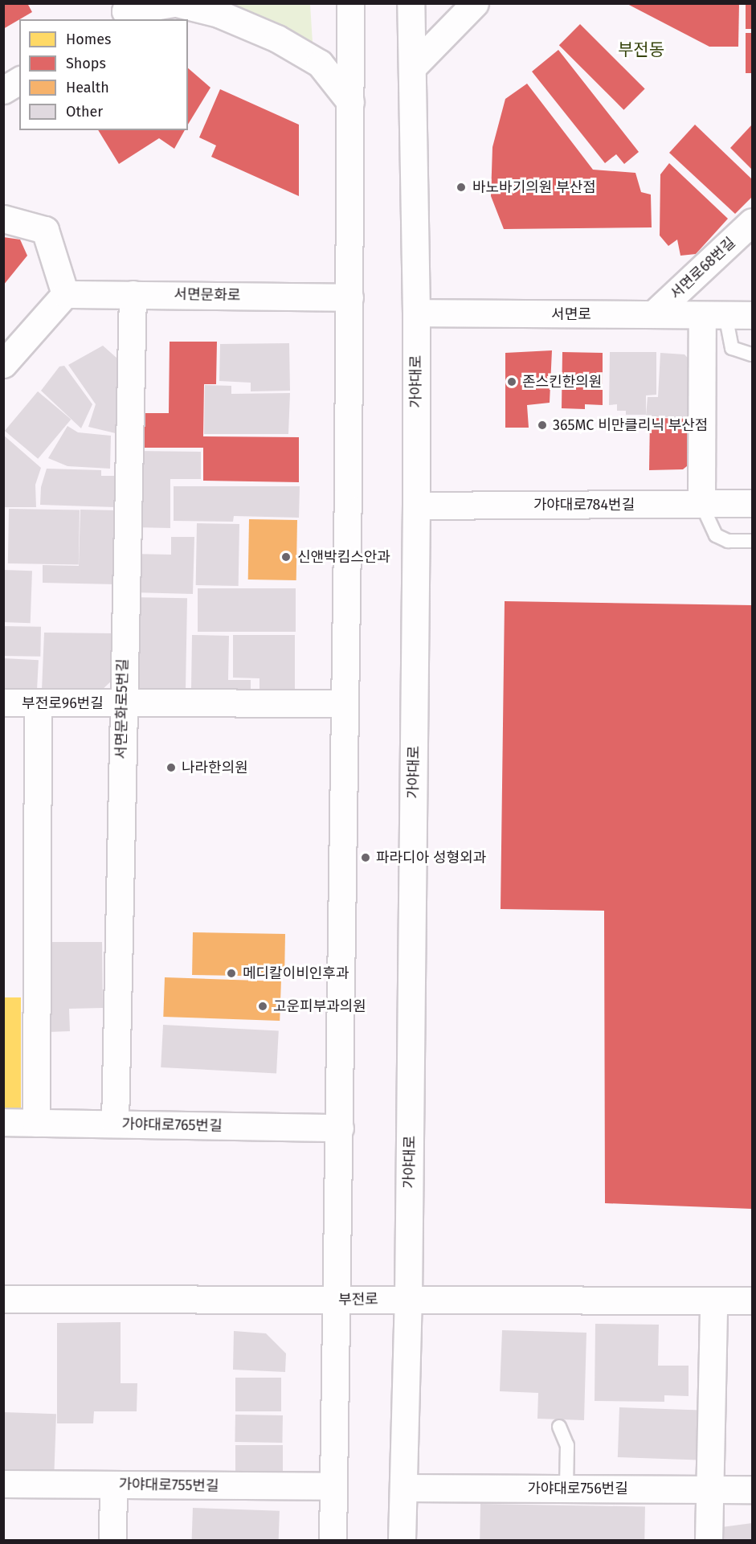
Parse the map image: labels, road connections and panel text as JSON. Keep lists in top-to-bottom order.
{
  "streets": {
    "main road": [
      "서면로68번길",
      "서면문화로",
      "서면로",
      "가야대로",
      "가야대로784번길",
      "부전로96번길",
      "서면문화로5번길",
      "가야대로765번길",
      "부전로",
      "가야대로755번길",
      "가야대로756번길"
    ]
  },
  "crossings": [
    ["서면로68번길", "서면로"],
    ["서면문화로", "서면문화로5번길"],
    ["서면로", "가야대로"],
    ["가야대로", "가야대로784번길"],
    ["가야대로", "부전로"],
    ["가야대로", "가야대로756번길"],
    ["부전로96번길", "서면문화로5번길"],
    ["서면문화로5번길", "가야대로765번길"]
  ],
  "districts": ["부전동"],
  "places": [
    "바노바기의원 부산점",
    "존스킨한의원",
    "365MC 비만클리닉 부산점",
    "신앤박킴스안과",
    "나라한의원",
    "파라디아 성형외과",
    "메디칼이비인후과",
    "고운피부과의원"
  ],
  "legend": [
    "Homes",
    "Shops",
    "Health",
    "Other"
  ]
}
